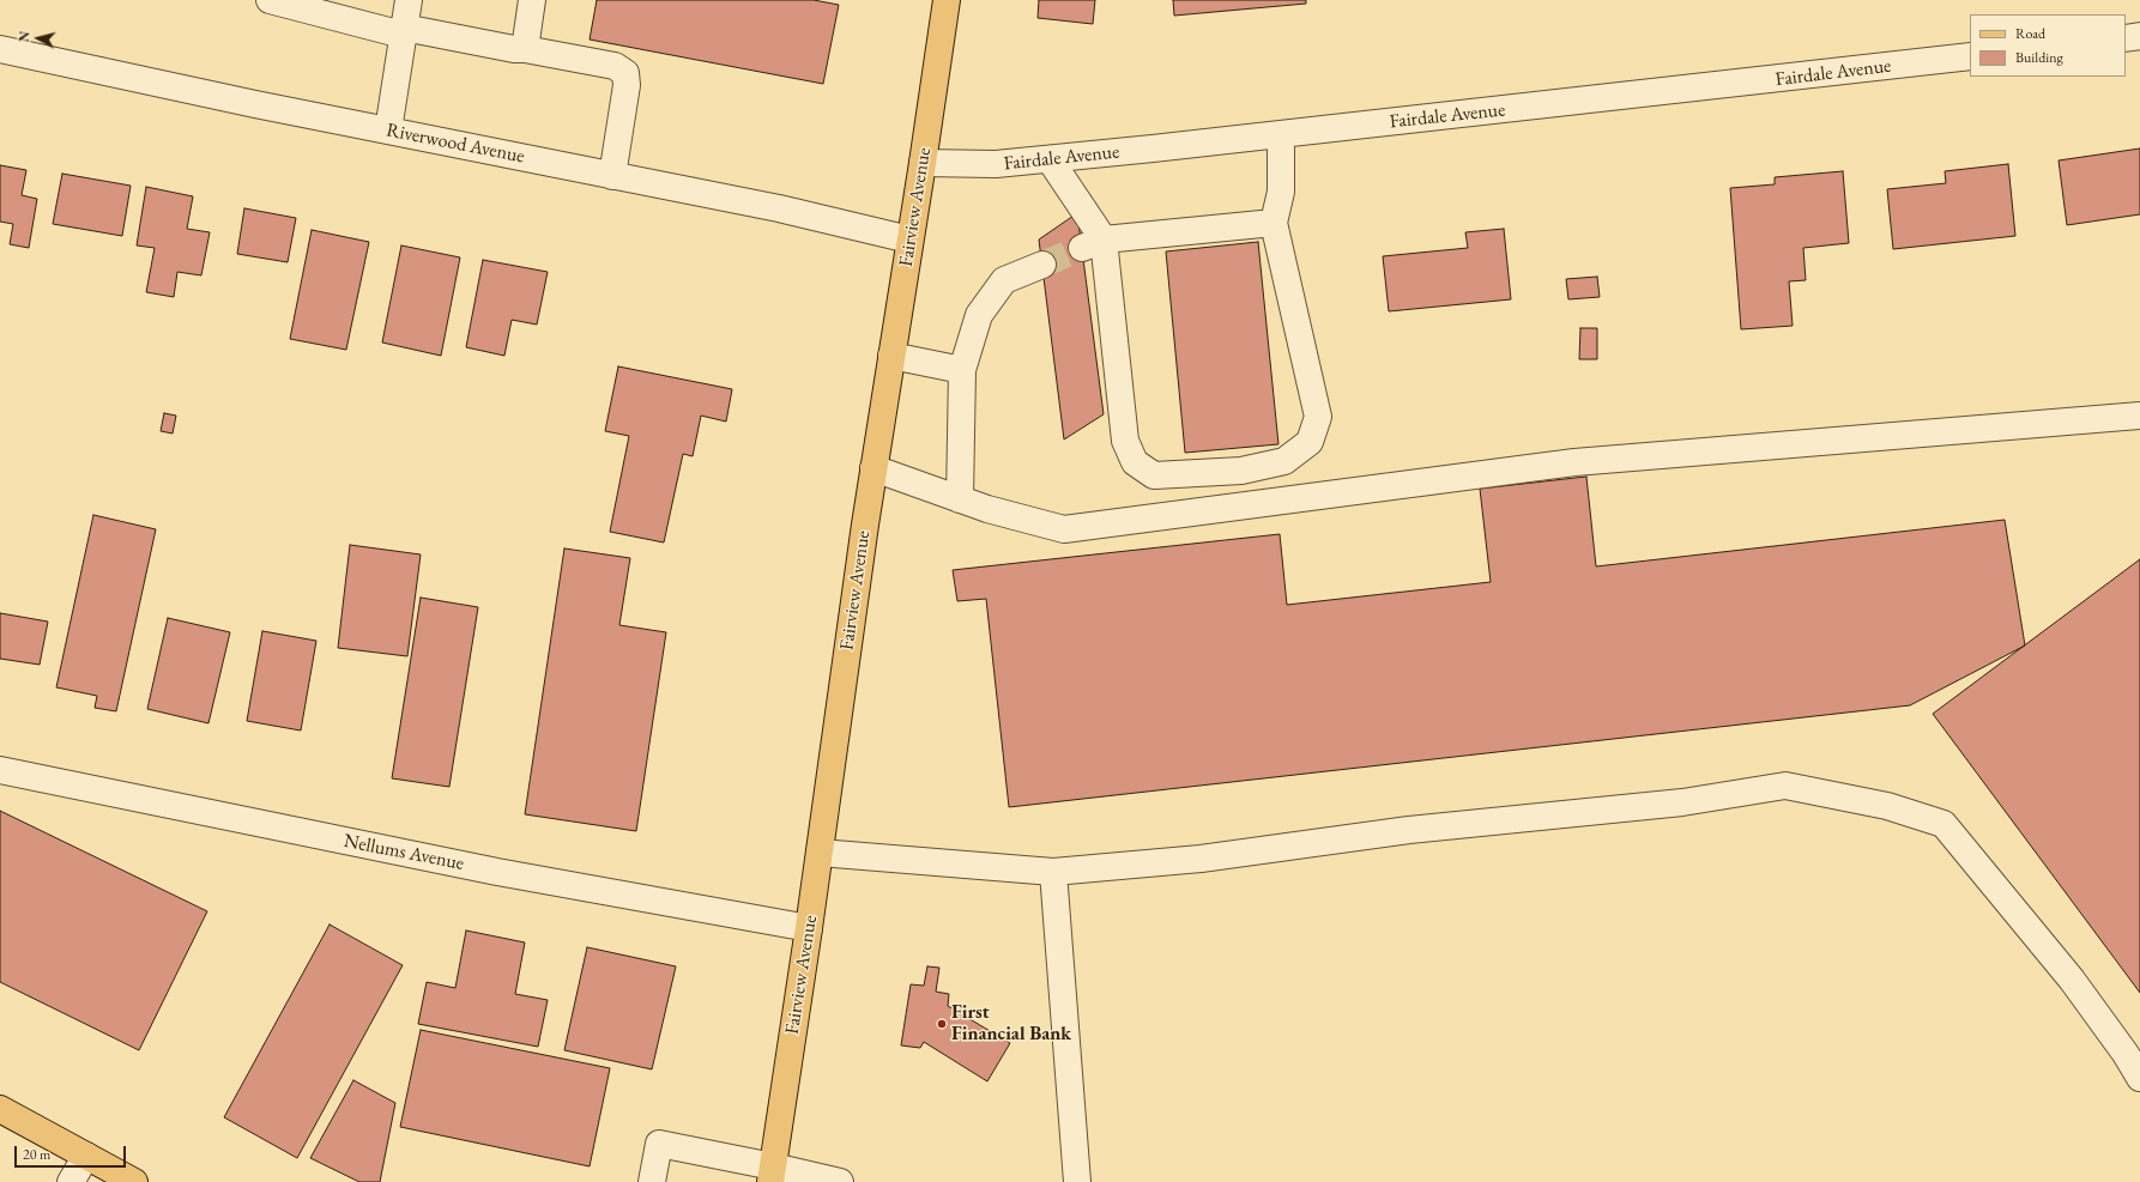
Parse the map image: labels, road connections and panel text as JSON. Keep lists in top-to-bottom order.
{
  "streets": {
    "main road": ["Fairview Avenue"],
    "street": ["Fairdale Avenue", "Riverwood Avenue", "Nellums Avenue"]
  },
  "crossings": [
    ["Fairdale Avenue", "Fairview Avenue"],
    ["Riverwood Avenue", "Fairview Avenue"],
    ["Fairview Avenue", "Nellums Avenue"]
  ],
  "places": ["First Financial Bank"],
  "legend": ["Road", "Building"],
  "scale_bar": "20 m",
  "north": "left"
}
